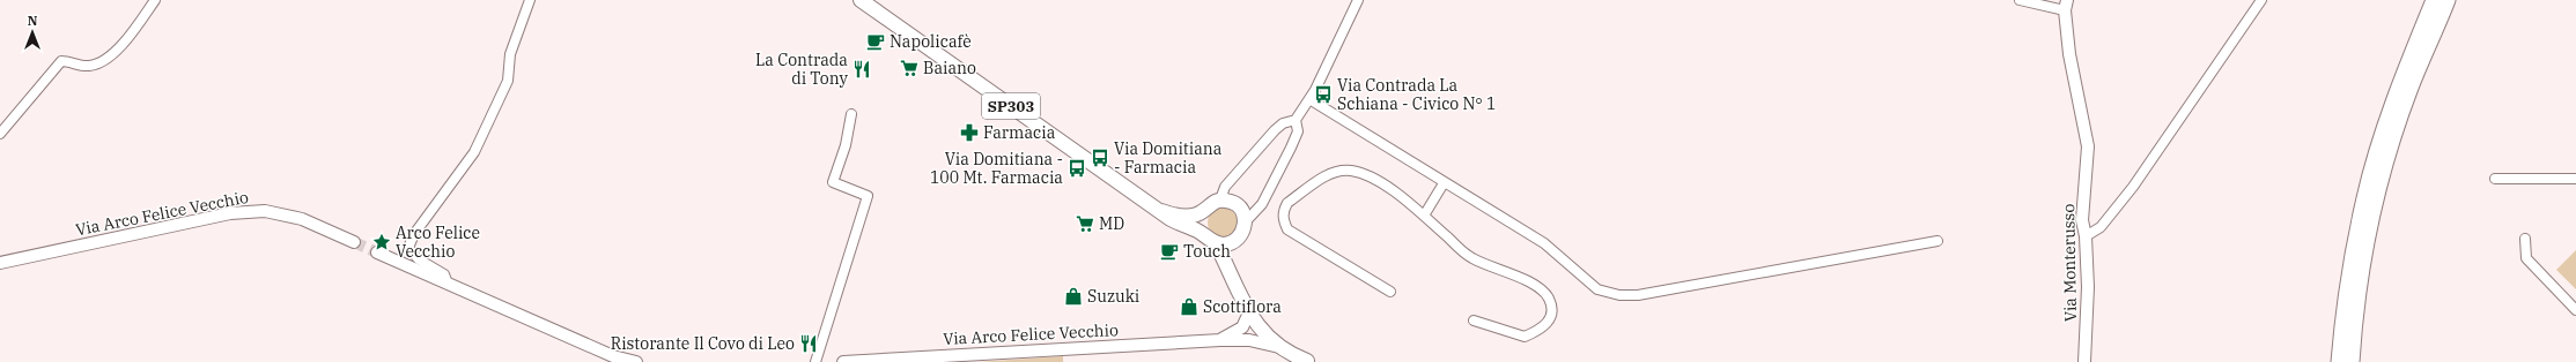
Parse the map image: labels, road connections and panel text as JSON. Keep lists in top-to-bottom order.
{
  "streets": {
    "main road": ["SP303"],
    "street": ["Via Arco Felice Vecchio", "Via Monterusso"]
  },
  "places": {
    "cafe": ["Napolicafè", "Touch"],
    "supermarket": ["Baiano", "MD"],
    "restaurant": ["La Contrada di Tony", "Ristorante Il Covo di Leo"],
    "bus stop": ["Via Contrada La Schiana - Civico N° 1", "Via Domitiana - Farmacia", "Via Domitiana - 100 Mt. Farmacia"],
    "pharmacy": ["Farmacia"],
    "place": ["Arco Felice Vecchio"],
    "shop": ["Suzuki", "Scottiflora"]
  },
  "north": "top"
}
